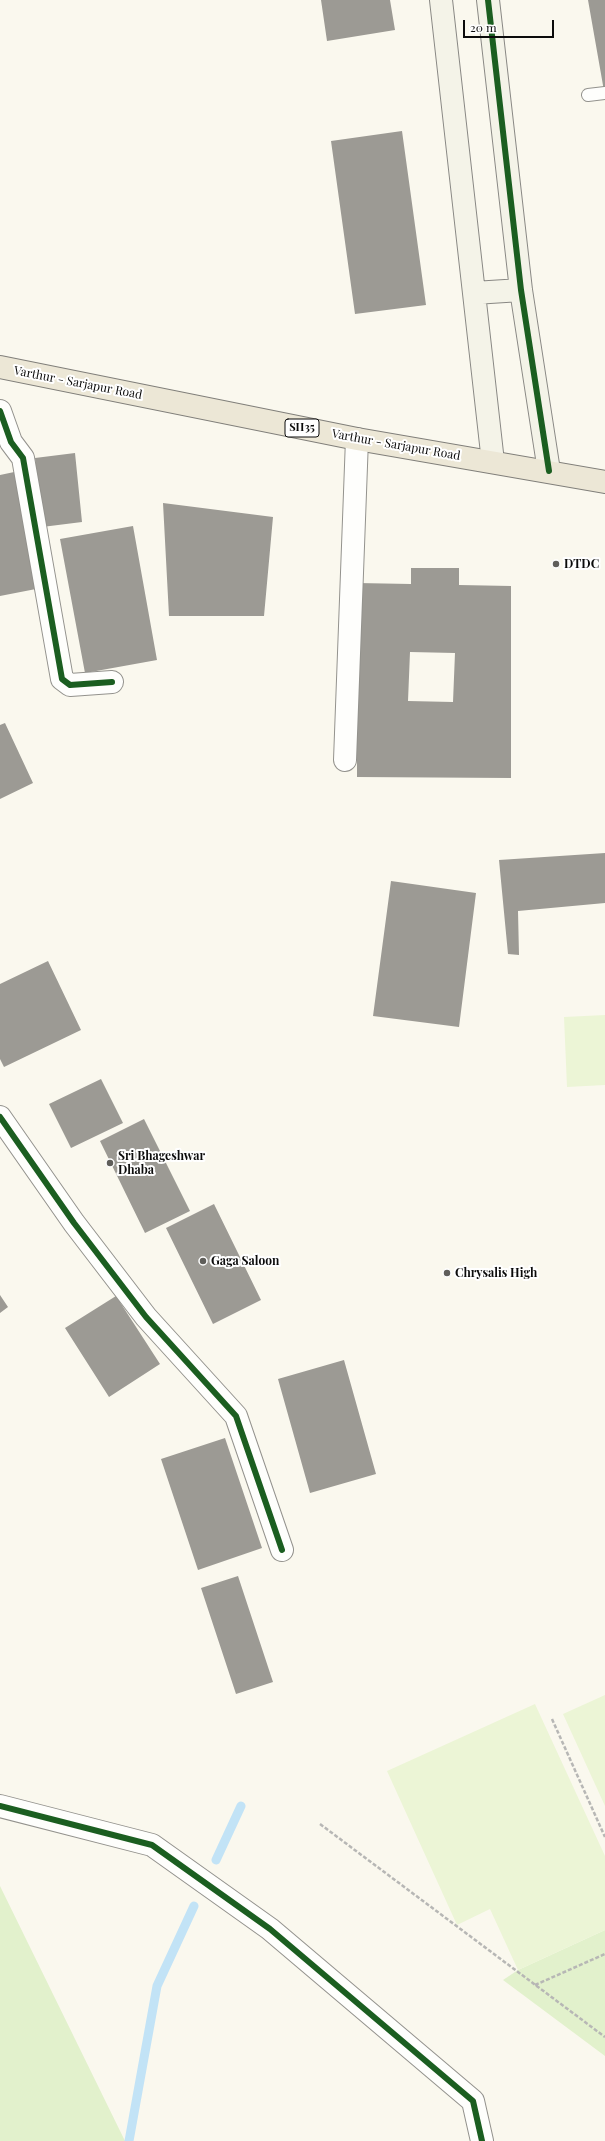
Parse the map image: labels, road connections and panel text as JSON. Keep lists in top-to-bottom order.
{
  "streets": {
    "main road": ["Varthur - Sarjapur Road", "SH35"]
  },
  "places": [
    "DTDC",
    "Sri Bhageshwar Dhaba",
    "Gaga Saloon",
    "Chrysalis High"
  ],
  "scale_bar": "20 m"
}
